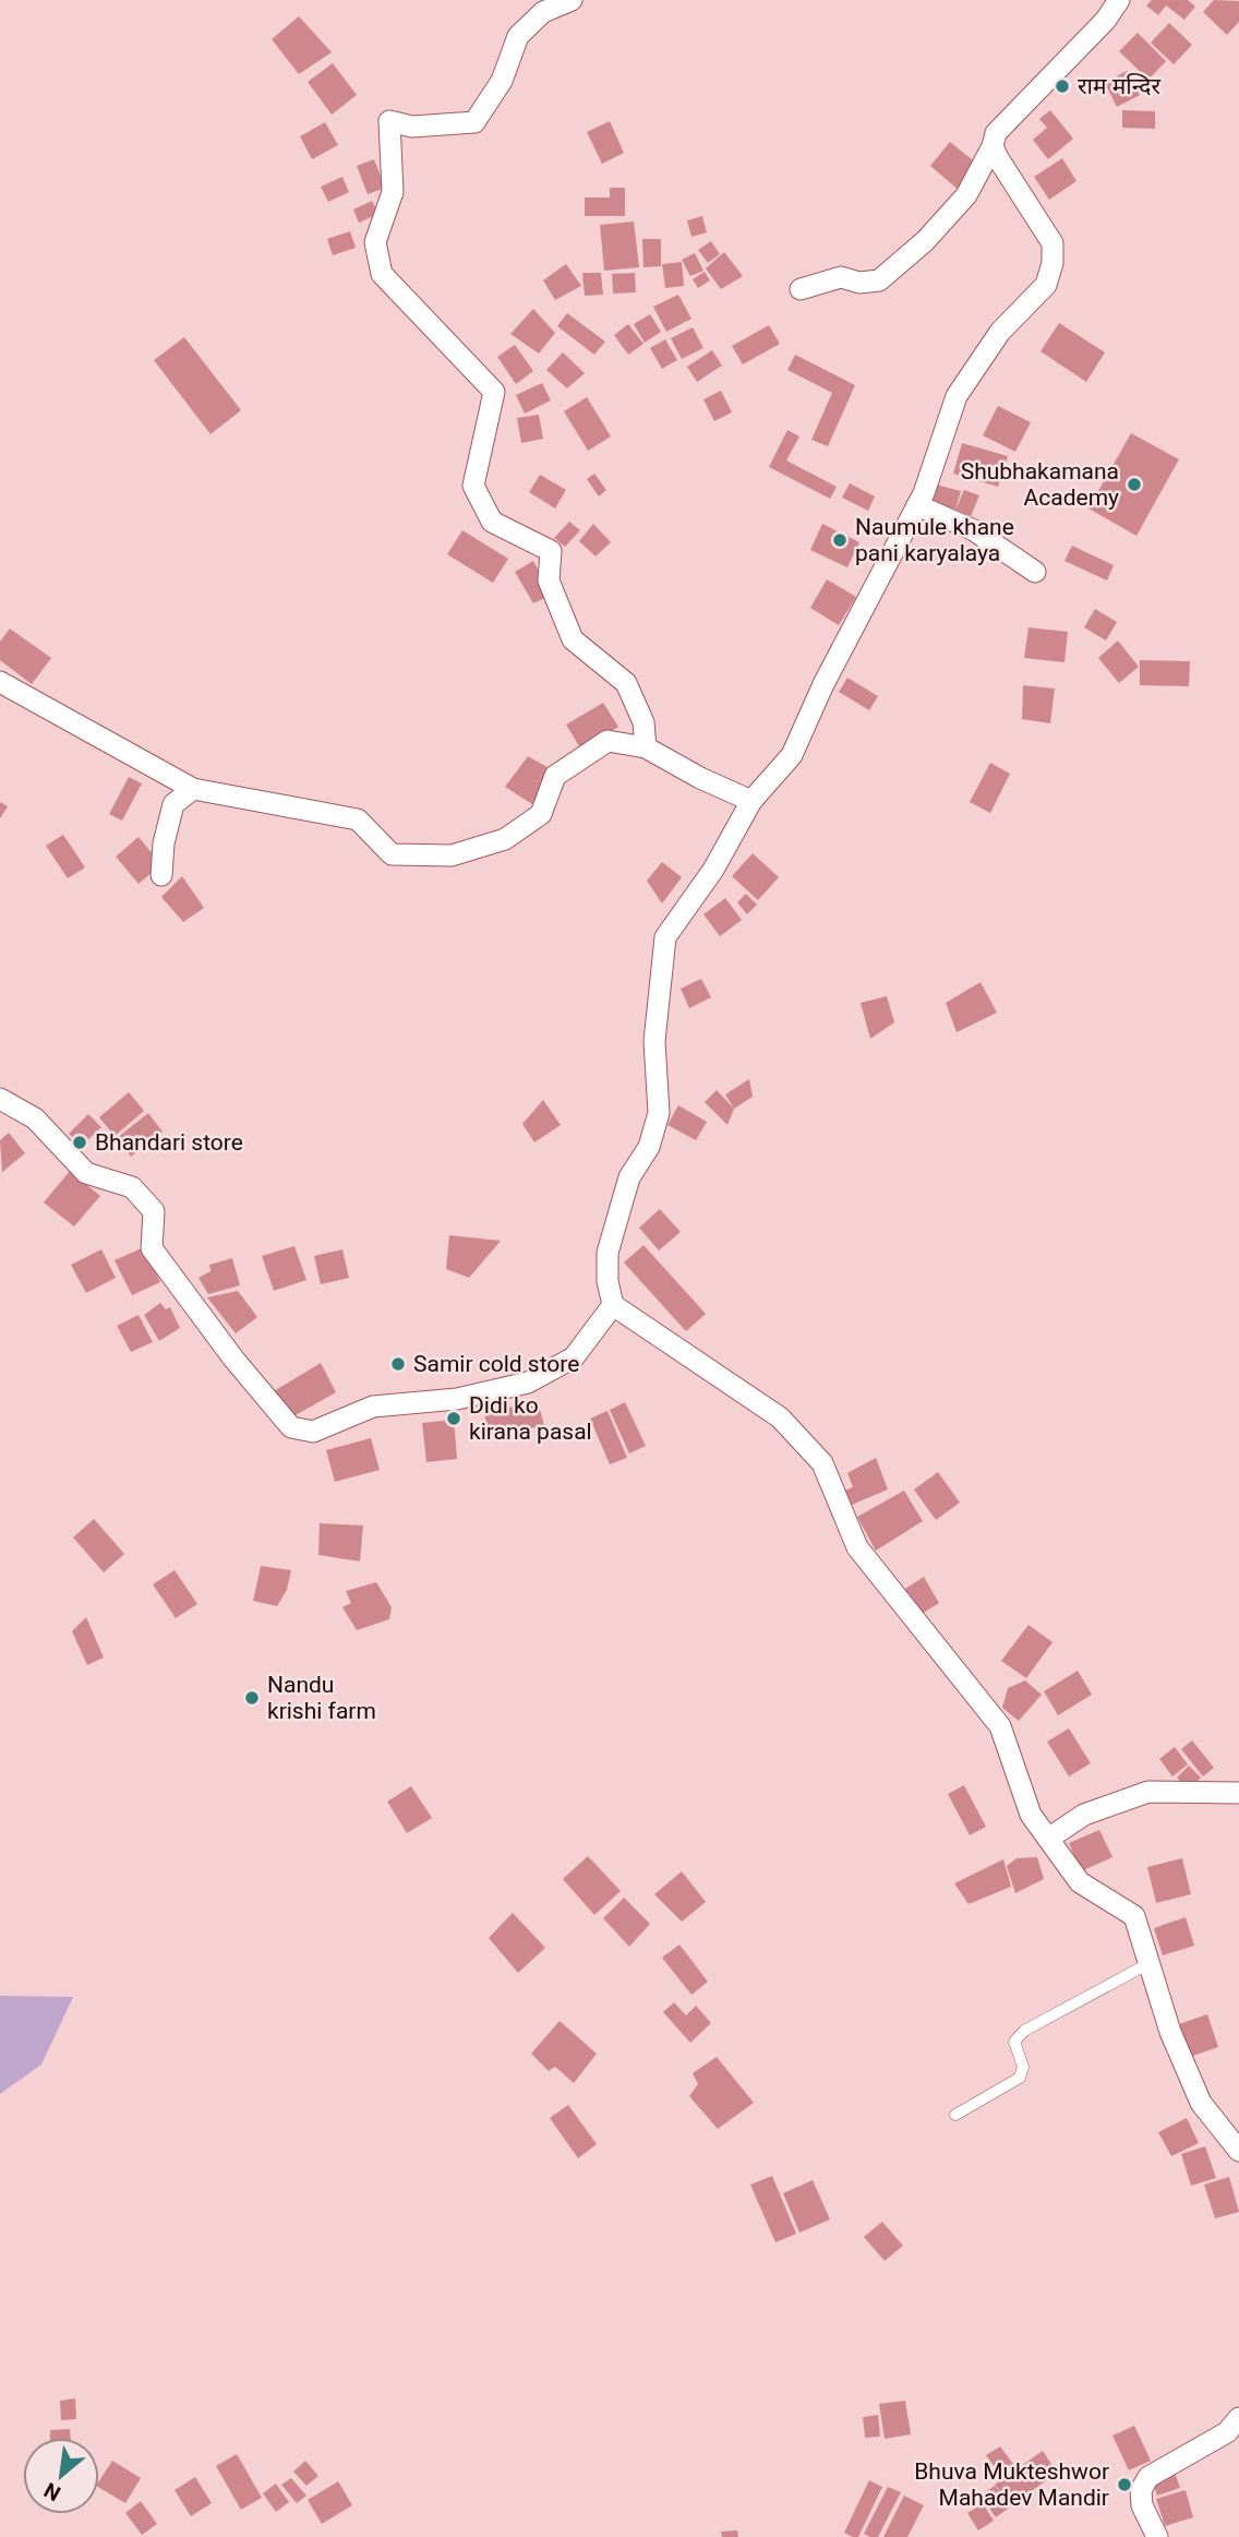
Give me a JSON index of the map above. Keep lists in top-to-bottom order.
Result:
{
  "places": [
    "राम मन्दिर",
    "Shubhakamana Academy",
    "Naumule khane pani karyalaya",
    "Bhandari store",
    "Samir cold store",
    "Didi ko kirana pasal",
    "Nandu krishi farm",
    "Bhuva Mukteshwor Mahadev Mandir"
  ],
  "north": "bottom left"
}
